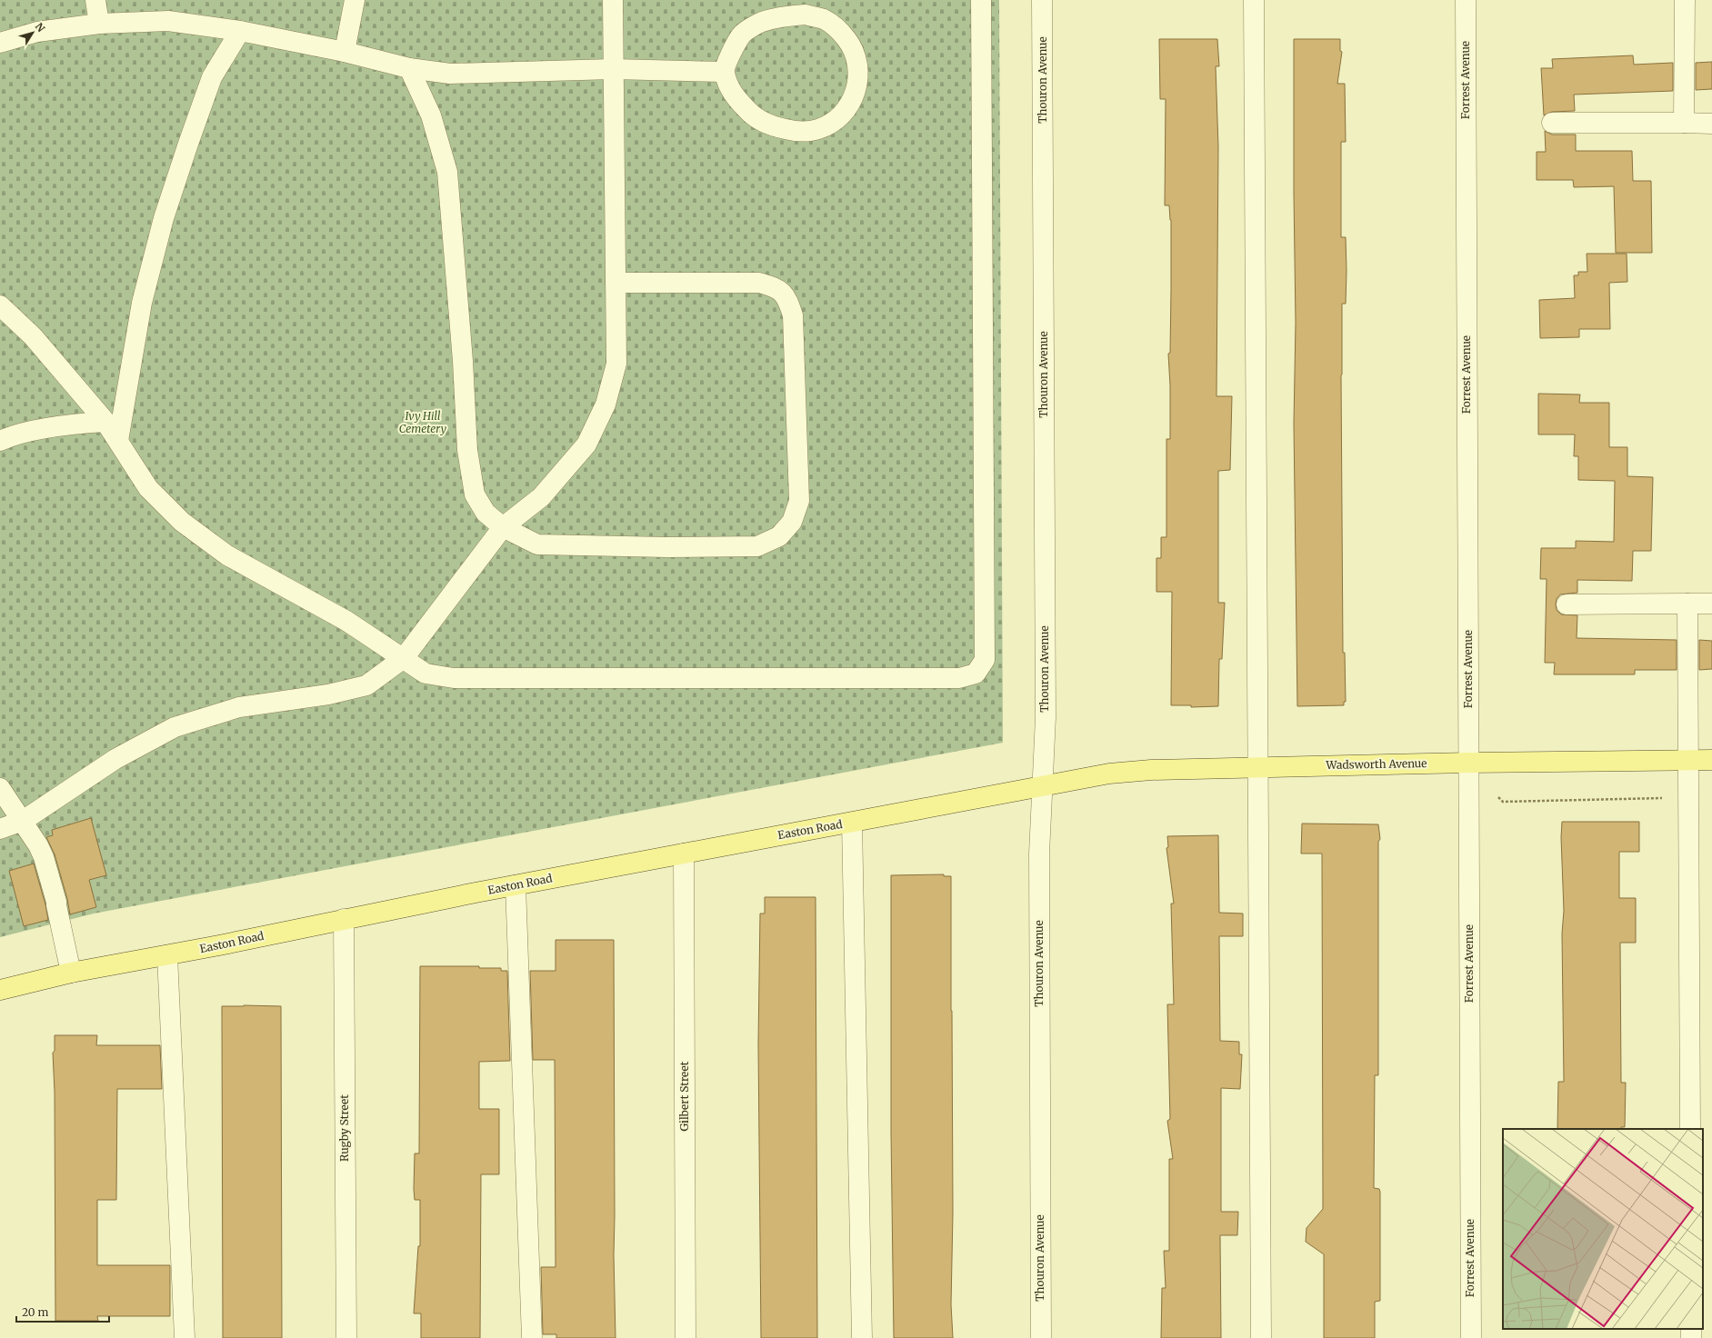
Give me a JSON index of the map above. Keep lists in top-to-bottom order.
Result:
{
  "streets": {
    "main road": ["Wadsworth Avenue", "Easton Road"],
    "street": [
      "Thouron Avenue",
      "Forrest Avenue",
      "Gilbert Street",
      "Rugby Street"
    ]
  },
  "crossings": [
    ["Thouron Avenue", "Wadsworth Avenue"],
    ["Thouron Avenue", "Easton Road"],
    ["Forrest Avenue", "Wadsworth Avenue"],
    ["Wadsworth Avenue", "Easton Road"],
    ["Easton Road", "Gilbert Street"],
    ["Easton Road", "Rugby Street"]
  ],
  "parks": ["Ivy Hill Cemetery"],
  "scale_bar": "20 m",
  "north": "top right"
}
